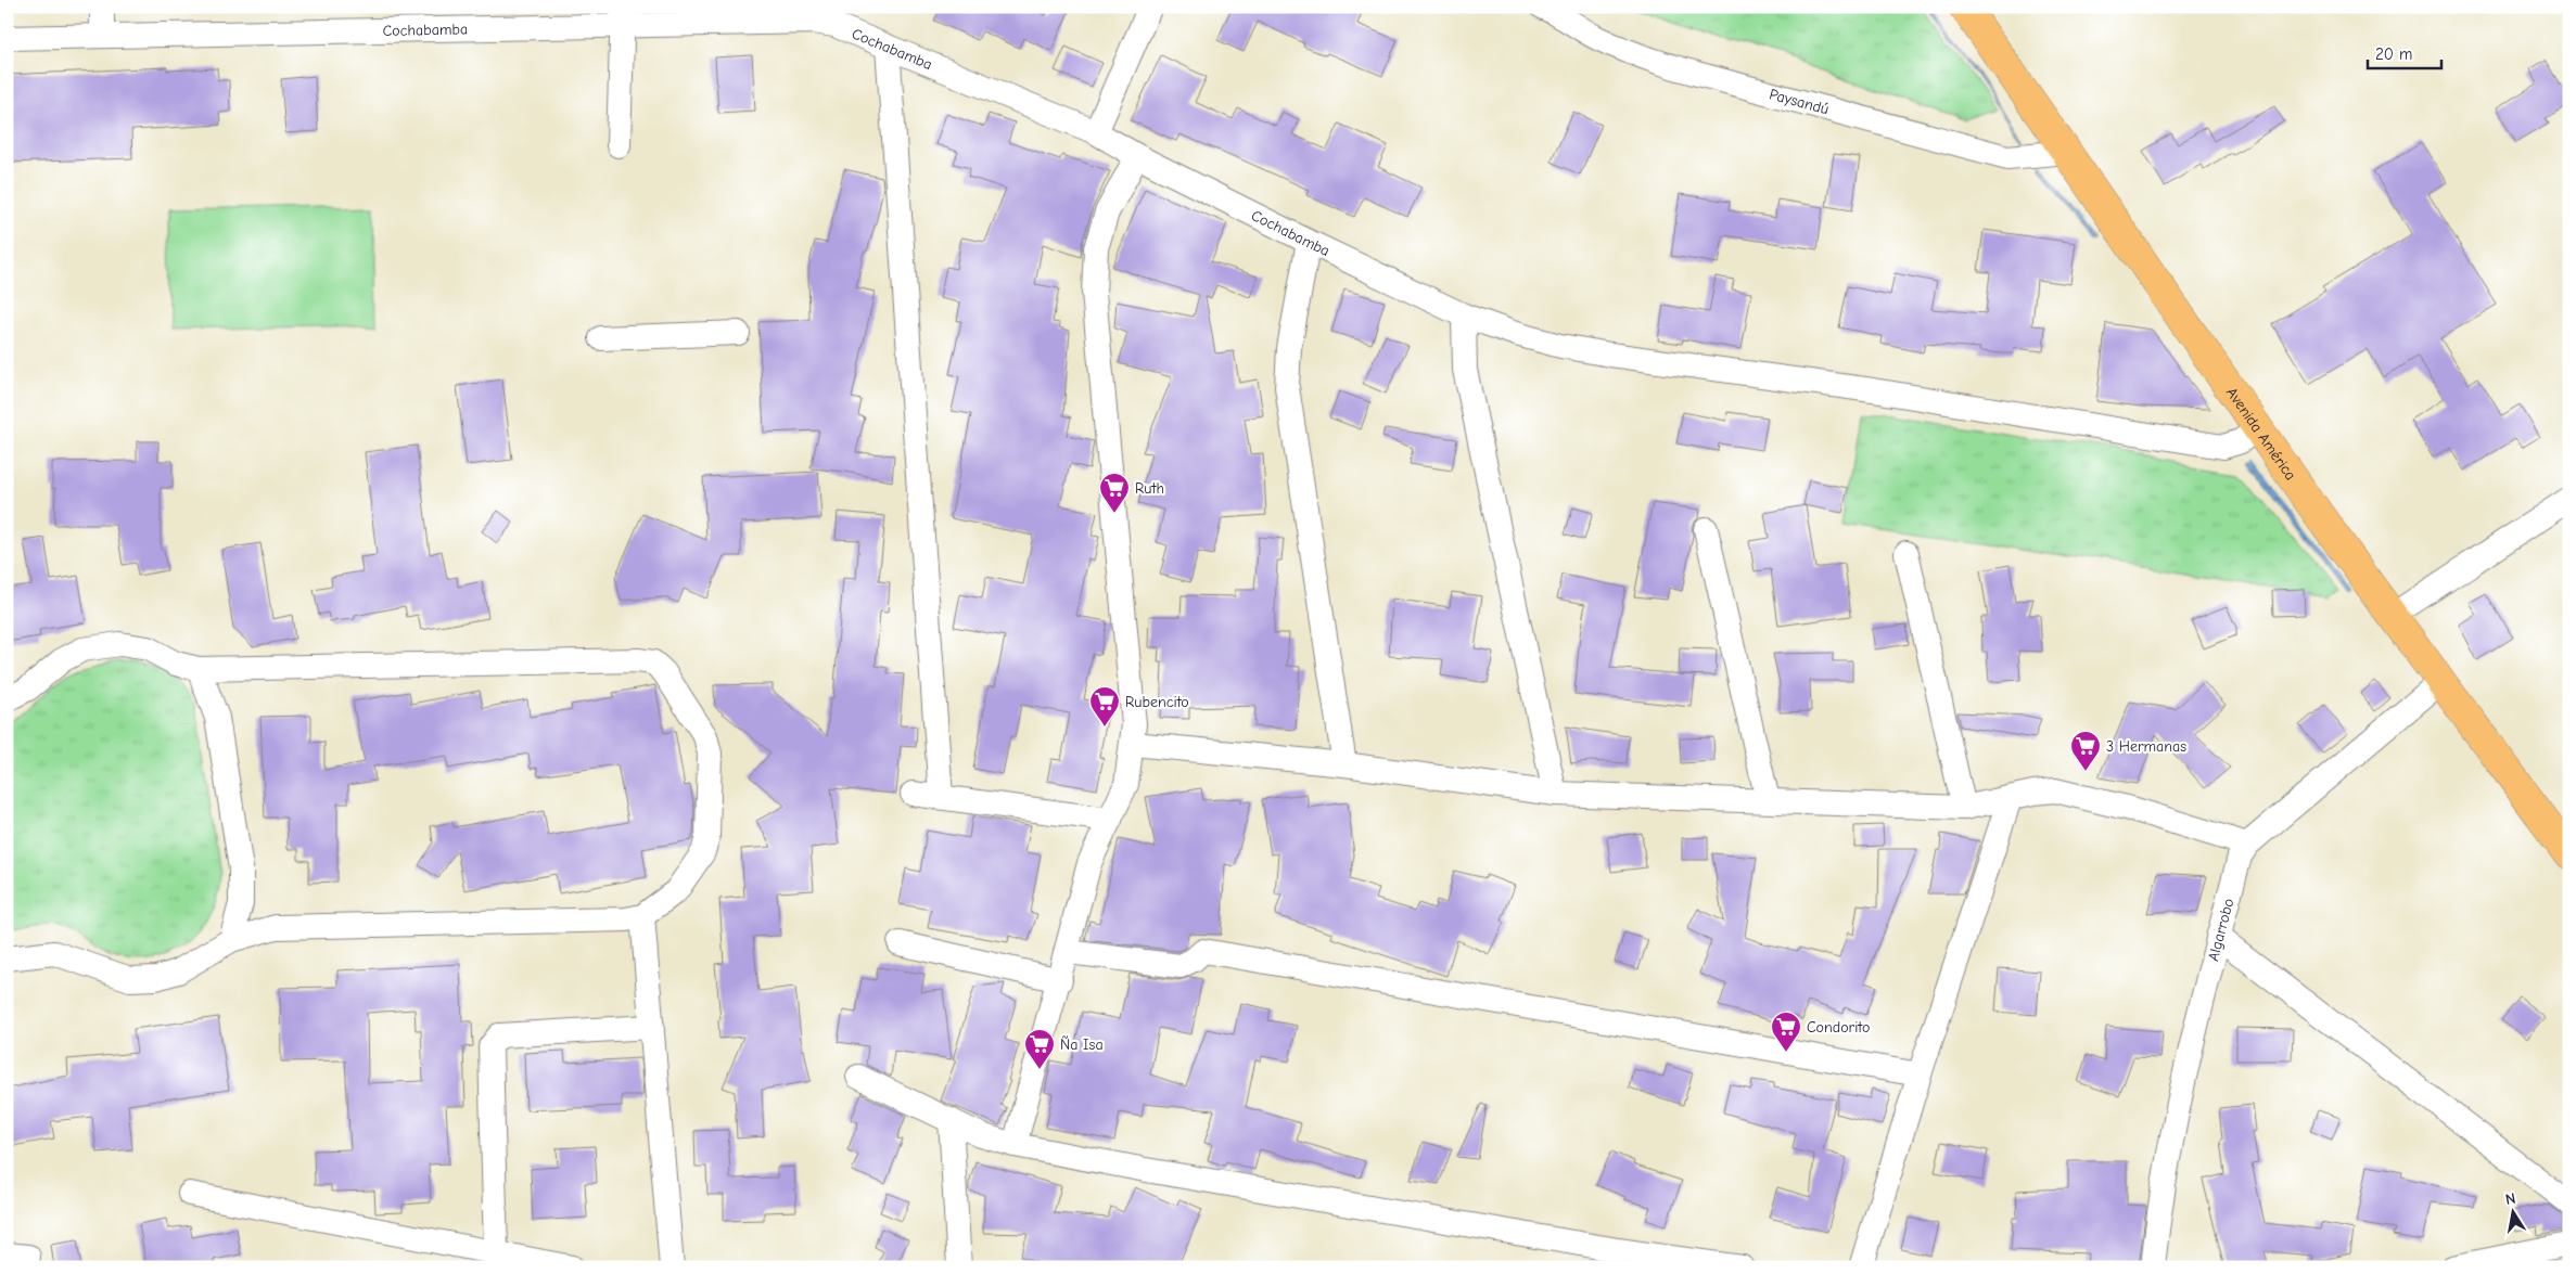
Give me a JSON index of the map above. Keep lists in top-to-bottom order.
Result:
{
  "streets": {
    "main road": ["Avenida América"],
    "street": ["Cochabamba", "Paysandú", "Algarrobo"]
  },
  "crossings": [
    ["Cochabamba", "Avenida América"],
    ["Paysandú", "Avenida América"],
    ["Avenida América", "Algarrobo"]
  ],
  "places": {
    "supermarket": [
      "Ruth",
      "Rubencito",
      "3 Hermanas",
      "Condorito",
      "Ña Isa"
    ]
  },
  "scale_bar": "20 m",
  "north": "top"
}
